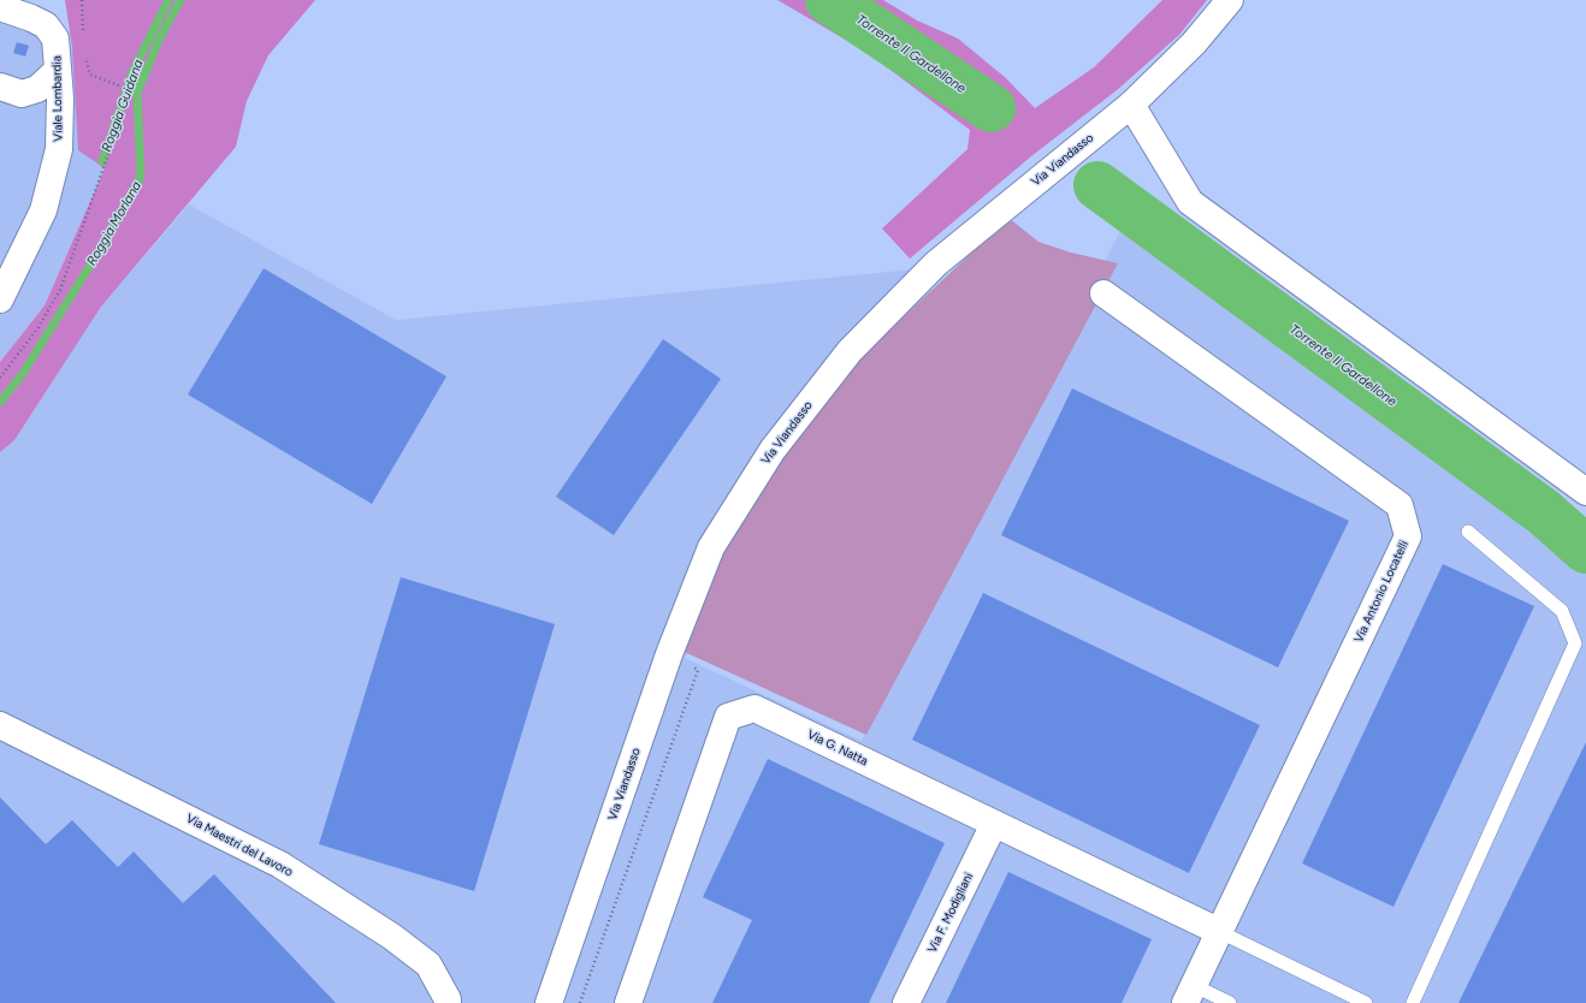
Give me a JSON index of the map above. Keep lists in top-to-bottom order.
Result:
{
  "streets": {
    "street": [
      "Viale Lombardia",
      "Via Viandasso",
      "Via Antonio Locatelli",
      "Via G. Natta",
      "Via Maestri del Lavoro",
      "Via F. Modigliani"
    ]
  },
  "crossings": [
    ["Via Antonio Locatelli", "Via G. Natta"],
    ["Via G. Natta", "Via F. Modigliani"]
  ],
  "water": ["Torrente Il Gardellone", "Roggia Guidana", "Roggia Morlana"]
}
